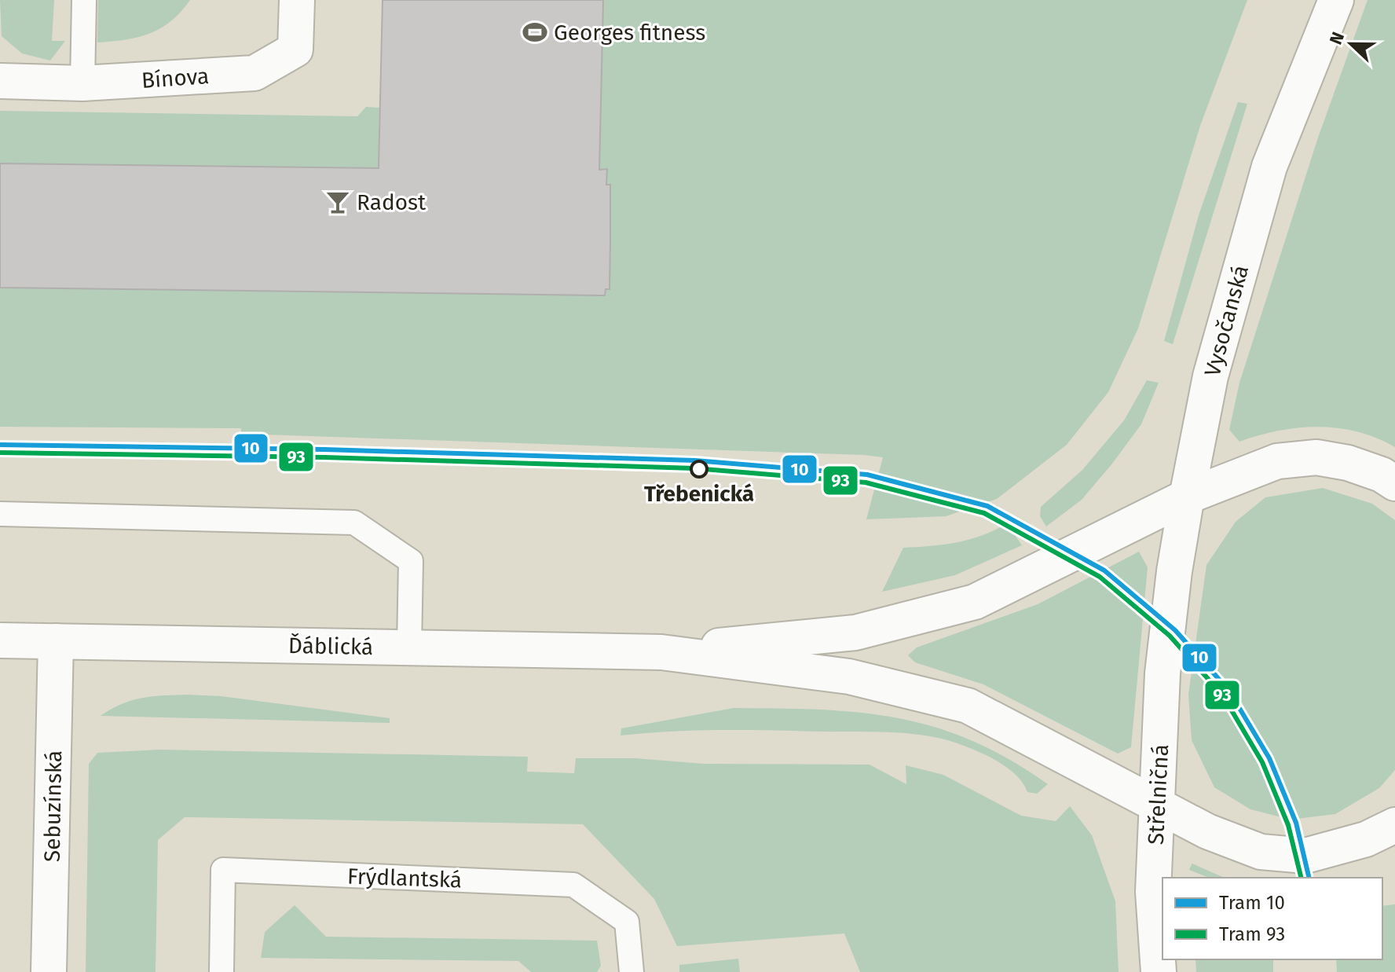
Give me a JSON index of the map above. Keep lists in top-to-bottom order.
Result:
{
  "streets": {
    "main road": [
      "Bínova",
      "Vysočanská",
      "Ďáblická",
      "Střelničná",
      "Sebuzínská"
    ],
    "lane": ["Frýdlantská"]
  },
  "crossings": [
    ["Vysočanská", "Střelničná"],
    ["Ďáblická", "Sebuzínská"]
  ],
  "places": {
    "sports": ["Georges fitness"],
    "bar": ["Radost"],
    "other": ["Třebenická"]
  },
  "lines": ["tram line 10", "tram line 93"],
  "legend": ["Tram 10", "Tram 93"],
  "north": "left"
}
